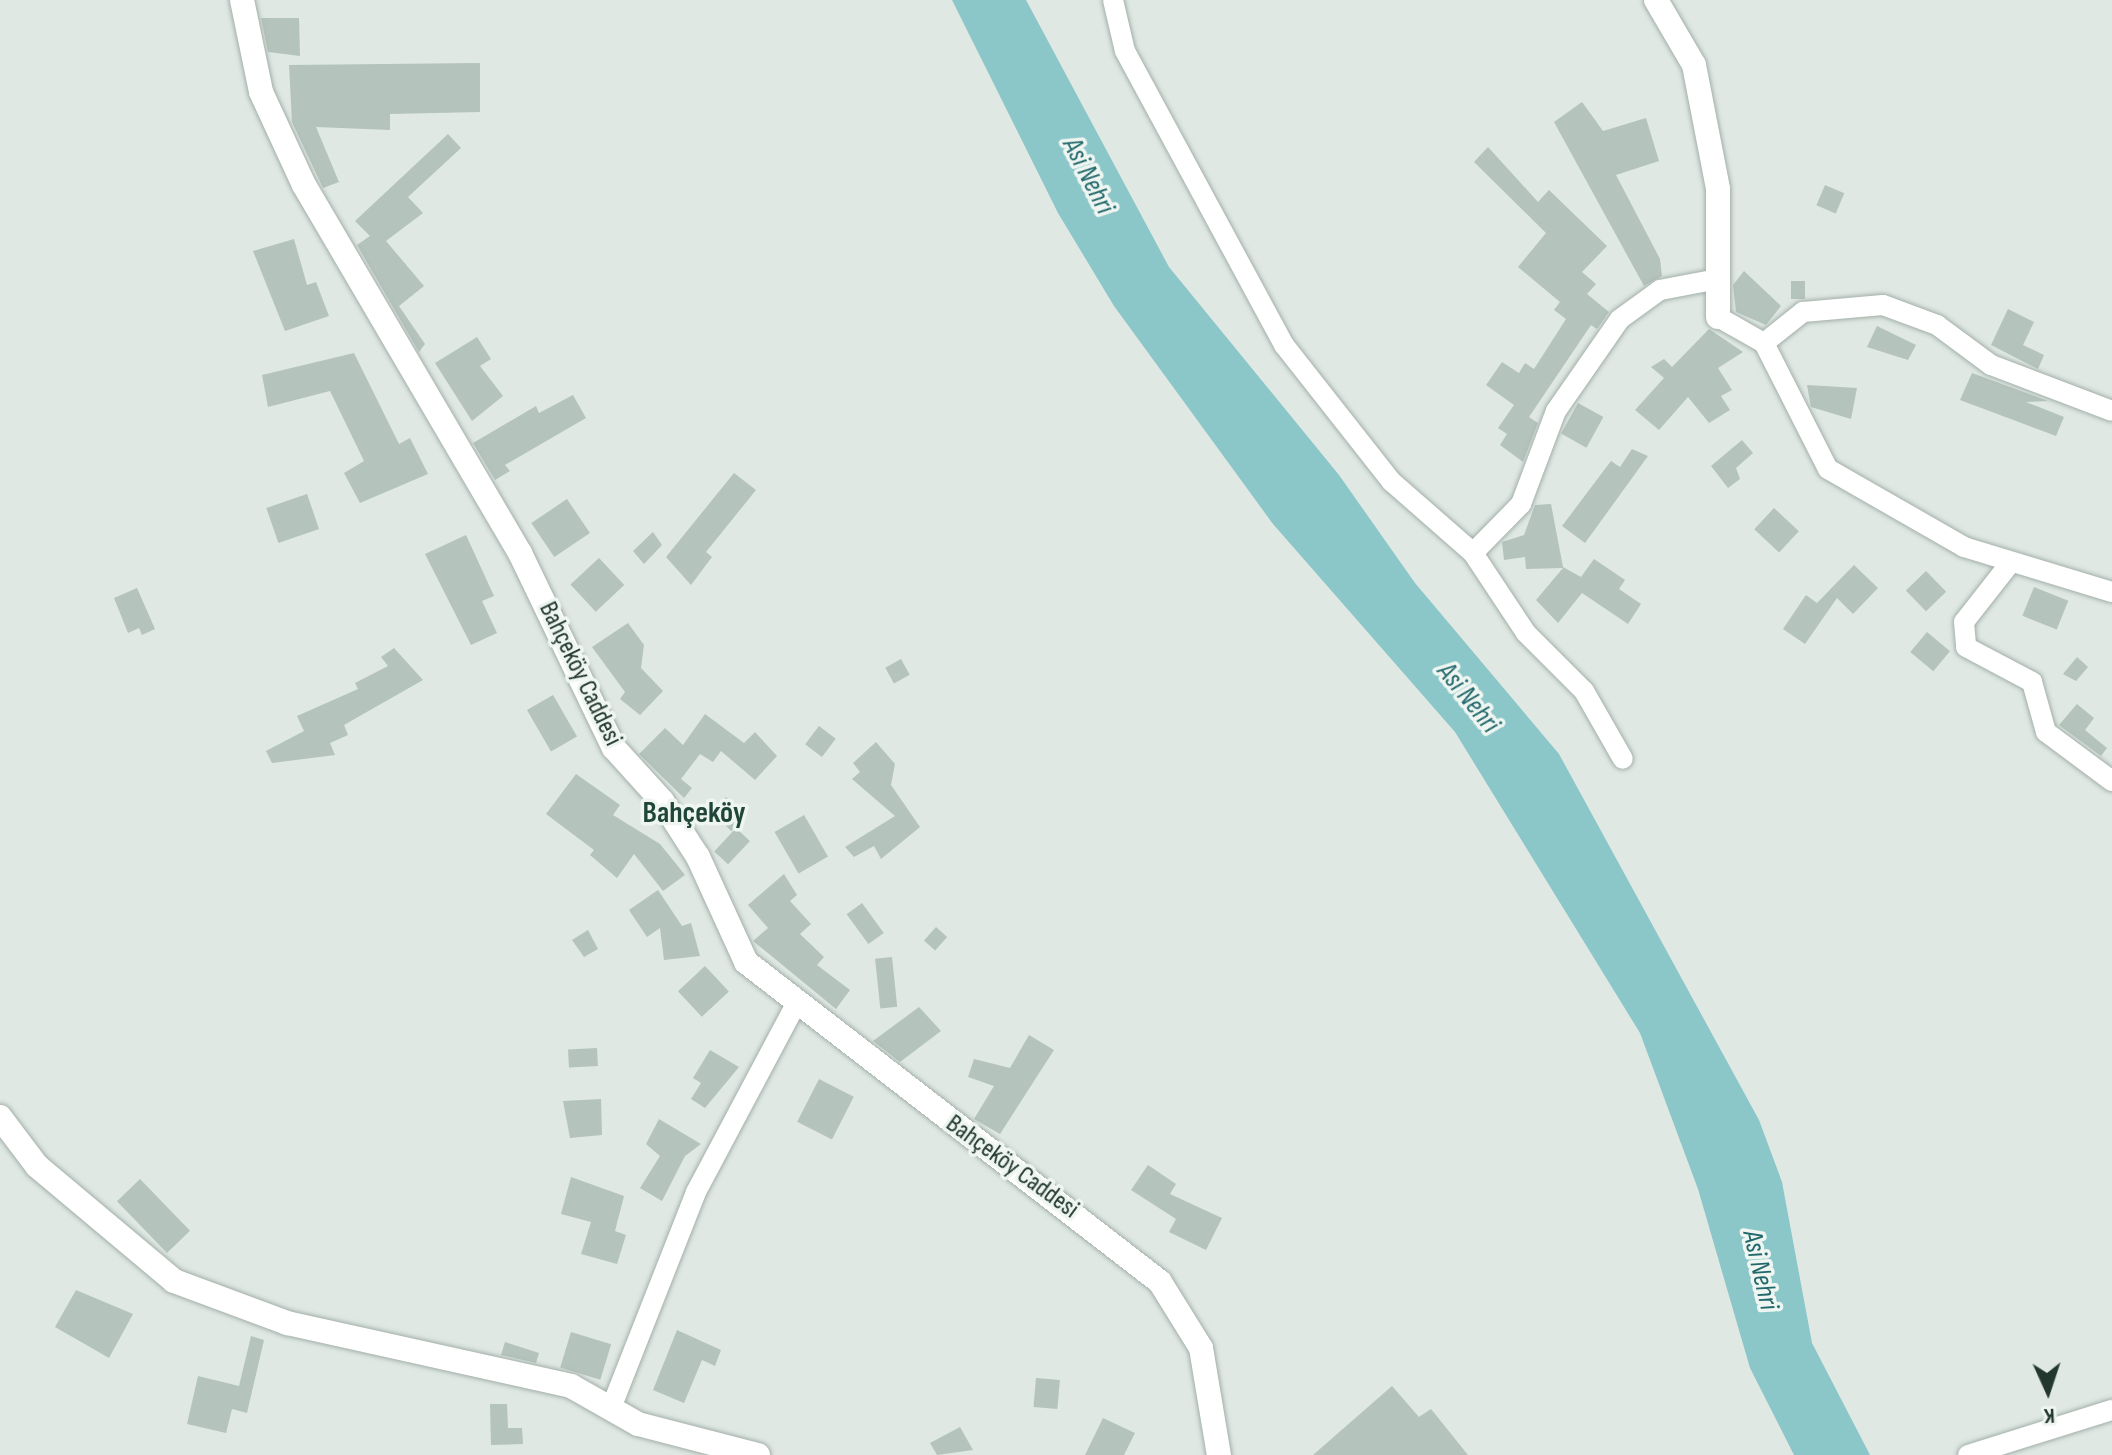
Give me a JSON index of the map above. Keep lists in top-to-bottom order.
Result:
{
  "streets": {
    "main road": ["Bahçeköy Caddesi"]
  },
  "districts": ["Bahçeköy"],
  "water": ["Asi Nehri"],
  "north": "bottom"
}
